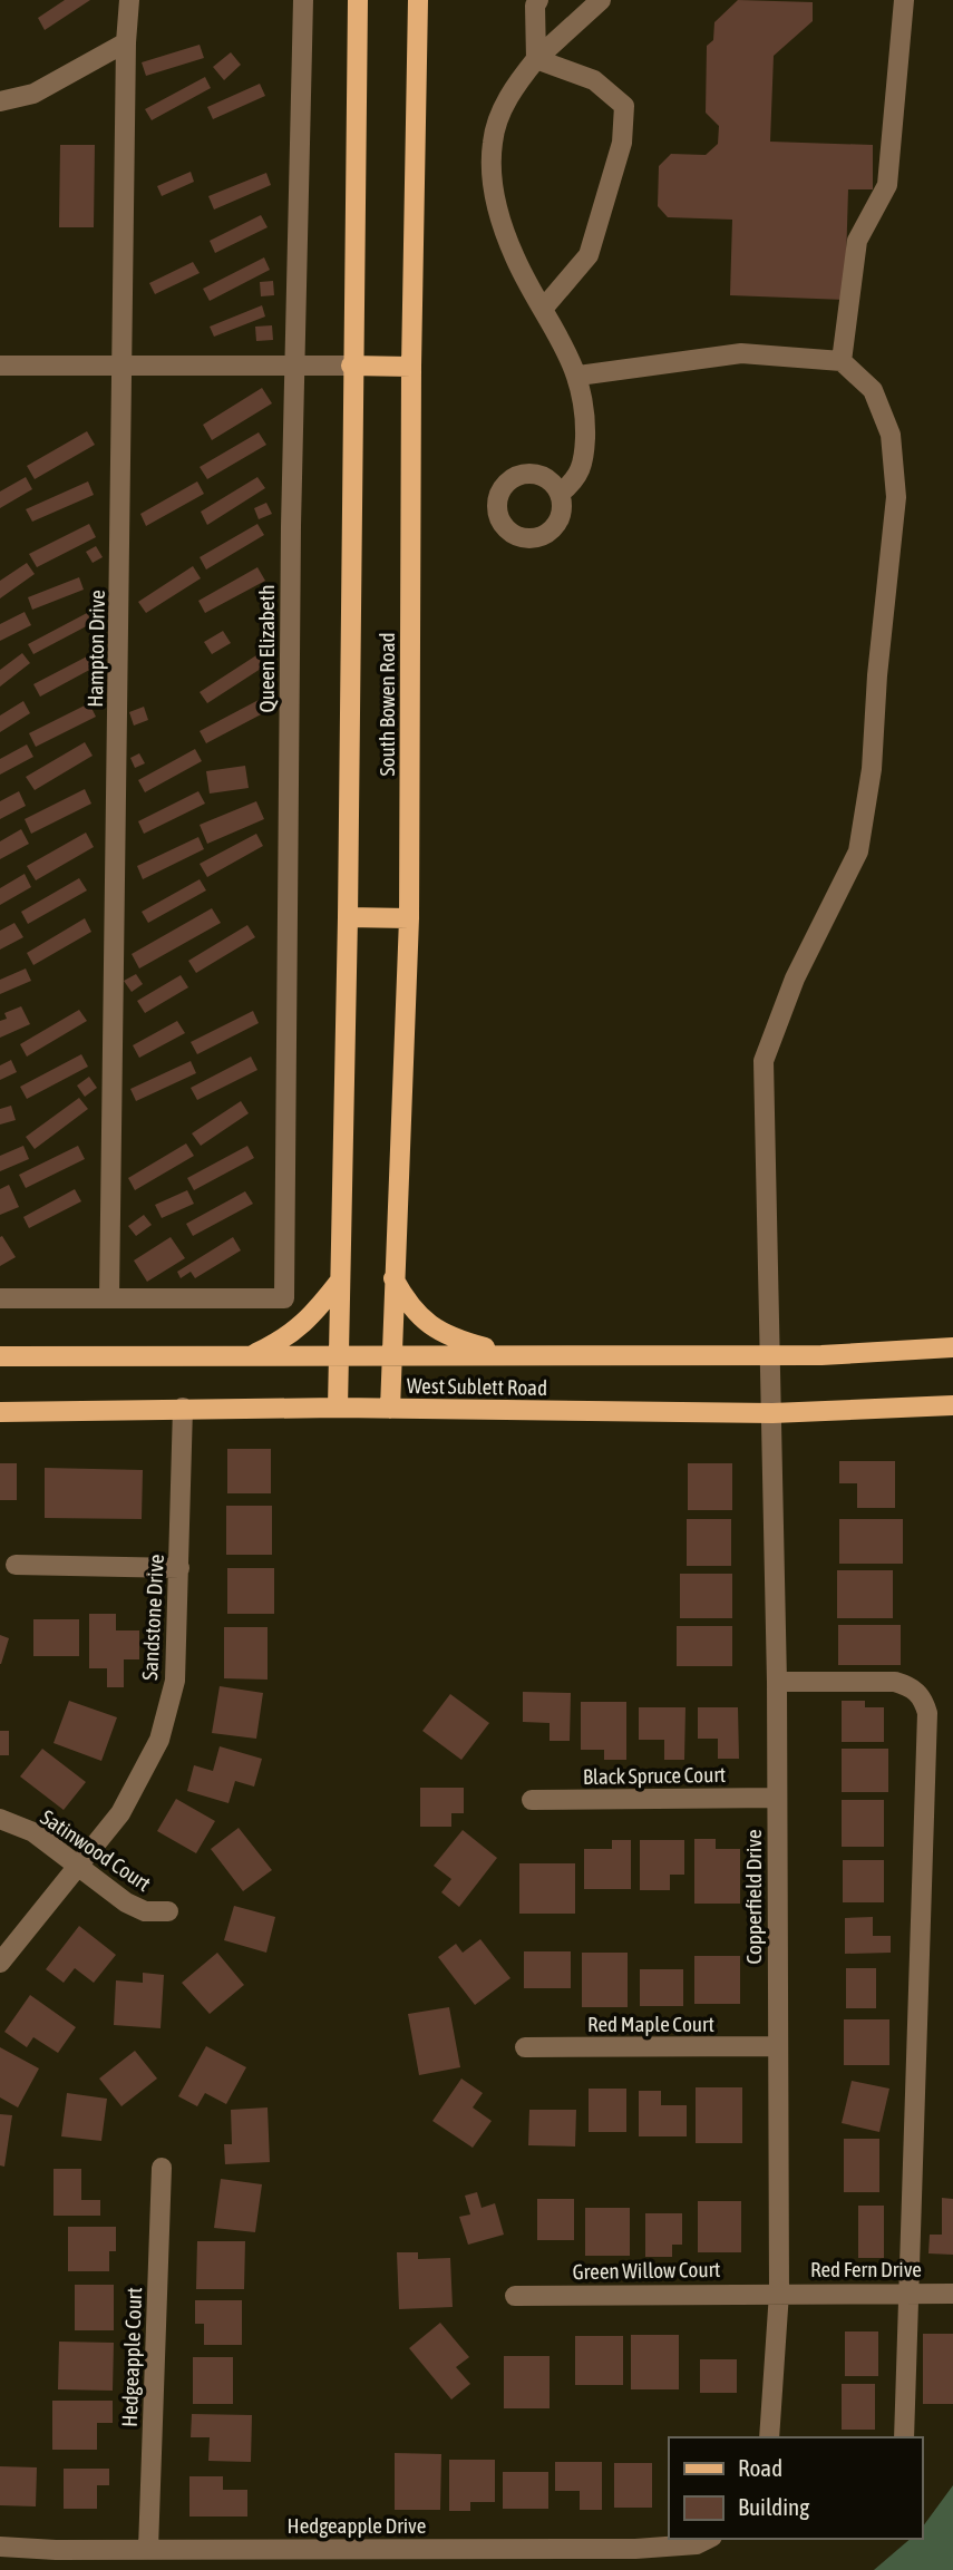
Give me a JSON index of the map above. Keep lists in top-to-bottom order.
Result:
{
  "streets": {
    "main road": ["South Bowen Road", "West Sublett Road"],
    "street": [
      "Hampton Drive",
      "Queen Elizabeth",
      "Sandstone Drive",
      "Black Spruce Court",
      "Satinwood Court",
      "Copperfield Drive",
      "Red Maple Court",
      "Red Fern Drive",
      "Green Willow Court",
      "Hedgeapple Court",
      "Hedgeapple Drive"
    ]
  },
  "crossings": [
    ["Hampton Drive", "Queen Elizabeth"],
    ["South Bowen Road", "West Sublett Road"],
    ["West Sublett Road", "Sandstone Drive"],
    ["West Sublett Road", "Copperfield Drive"],
    ["Sandstone Drive", "Satinwood Court"],
    ["Black Spruce Court", "Copperfield Drive"],
    ["Copperfield Drive", "Red Maple Court"],
    ["Copperfield Drive", "Red Fern Drive"],
    ["Copperfield Drive", "Green Willow Court"],
    ["Red Fern Drive", "Green Willow Court"],
    ["Hedgeapple Court", "Hedgeapple Drive"]
  ],
  "legend": ["Road", "Building"]
}
